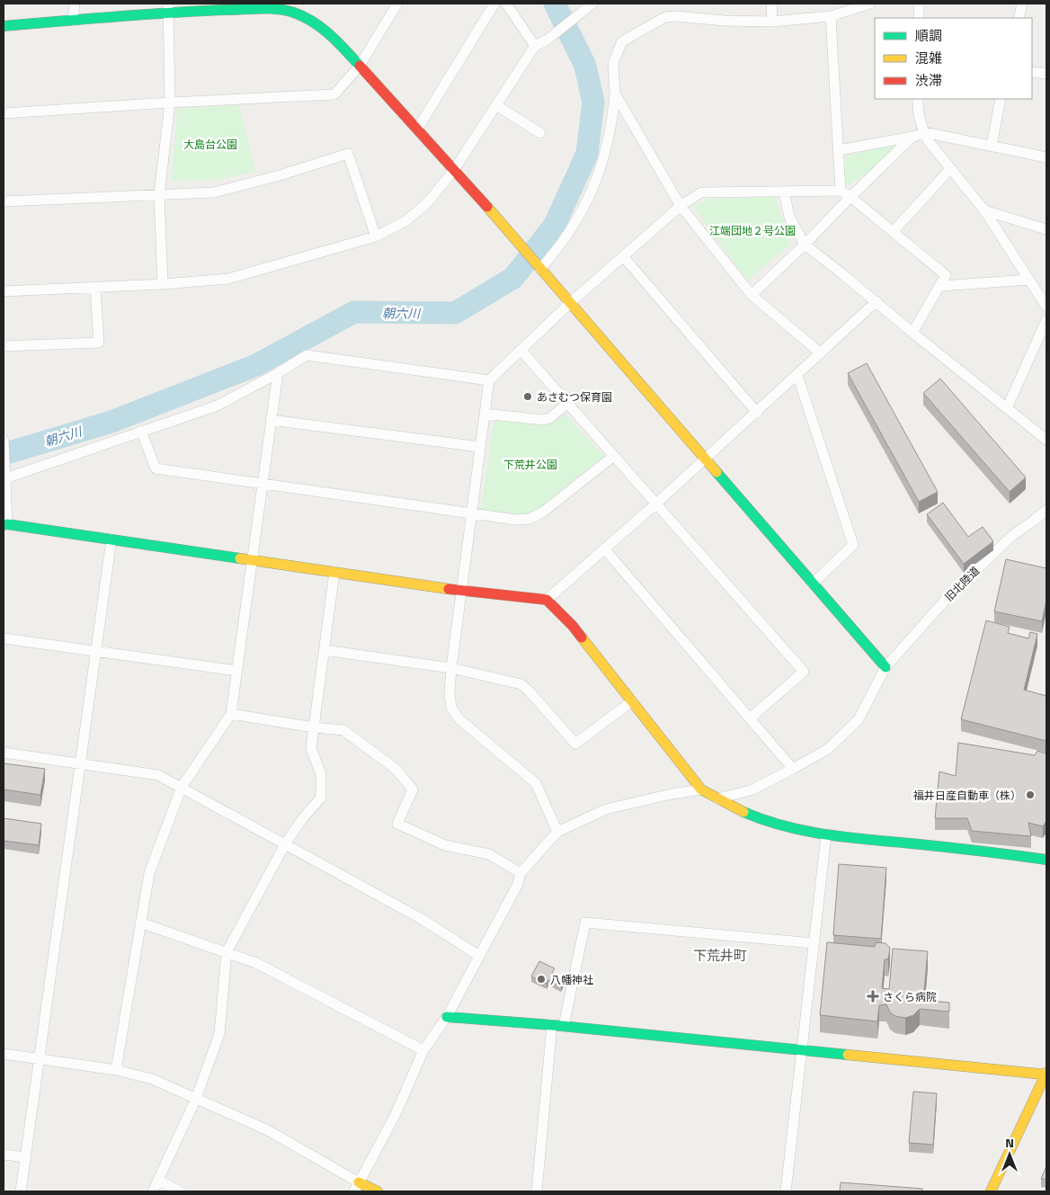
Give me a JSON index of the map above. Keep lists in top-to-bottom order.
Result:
{
  "streets": {
    "street": ["旧北陸道"]
  },
  "districts": ["下荒井町"],
  "water": ["朝六川"],
  "parks": ["大島台公園", "江端団地２号公園", "下荒井公園"],
  "places": {
    "other": ["あさむつ保育園", "福井日産自動車（株）", "八幡神社"],
    "health": ["さくら病院"]
  },
  "legend": ["順調", "混雑", "渋滞"],
  "north": "top"
}
